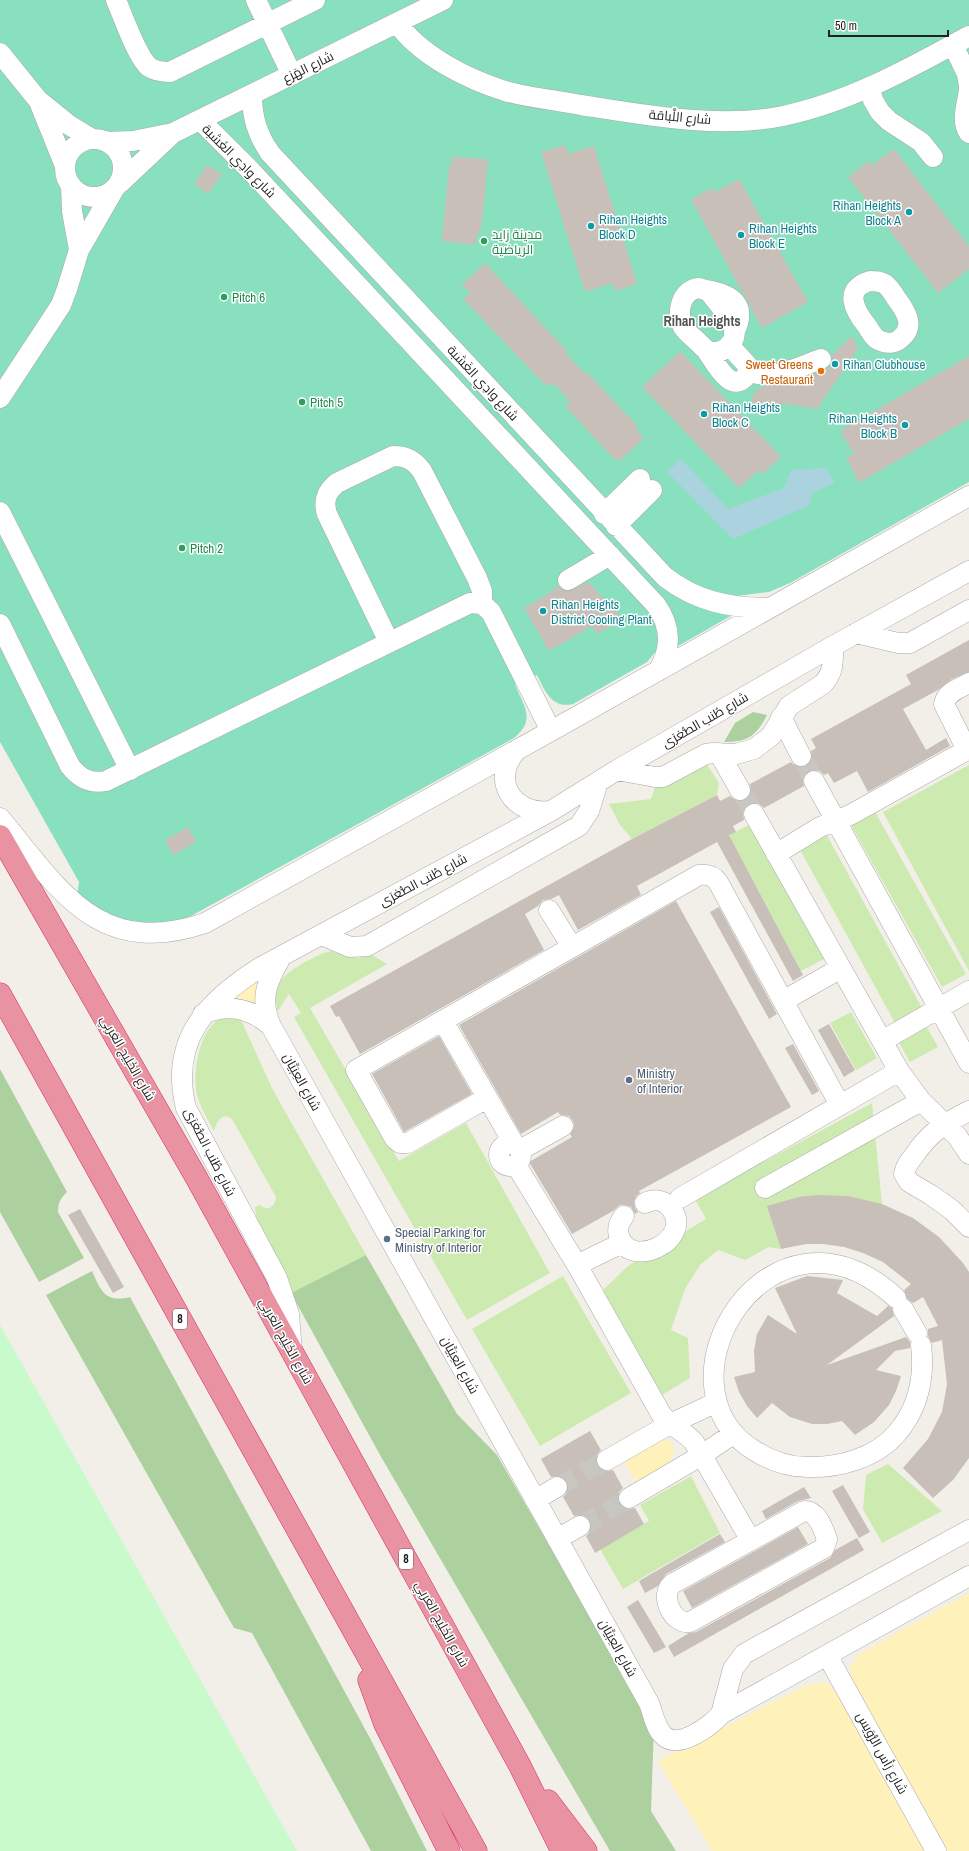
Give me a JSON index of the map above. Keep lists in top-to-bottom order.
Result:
{
  "streets": {
    "highway": ["شارع الخَلِيج العَربِي", "8"],
    "street": [
      "شارع الهَزع",
      "شارع اللَّباقة",
      "شارع وادِي الغَشبة",
      "شارع طُنب الصُّغرَى",
      "شارع العِبَيَّان",
      "شارع رَأس الرُّوَيس"
    ]
  },
  "crossings": [
    ["شارع الهَزع", "شارع اللَّباقة"],
    ["شارع الهَزع", "شارع وادِي الغَشبة"],
    ["شارع طُنب الصُّغرَى", "شارع الخَلِيج العَربِي"],
    ["شارع طُنب الصُّغرَى", "شارع العِبَيَّان"],
    ["شارع العِبَيَّان", "شارع رَأس الرُّوَيس"]
  ],
  "districts": ["Rihan Heights"],
  "places": [
    "Rihan Heights Block A",
    "Rihan Heights Block D",
    "Rihan Heights Block E",
    "مدينة زايد الرياضية",
    "Pitch 6",
    "Rihan Clubhouse",
    "Sweet Greens Restaurant",
    "Pitch 5",
    "Rihan Heights Block C",
    "Rihan Heights Block B",
    "Pitch 2",
    "Rihan Heights District Cooling Plant",
    "Ministry of Interior",
    "Special Parking for Ministry of Interior"
  ],
  "scale_bar": "50 m"
}
